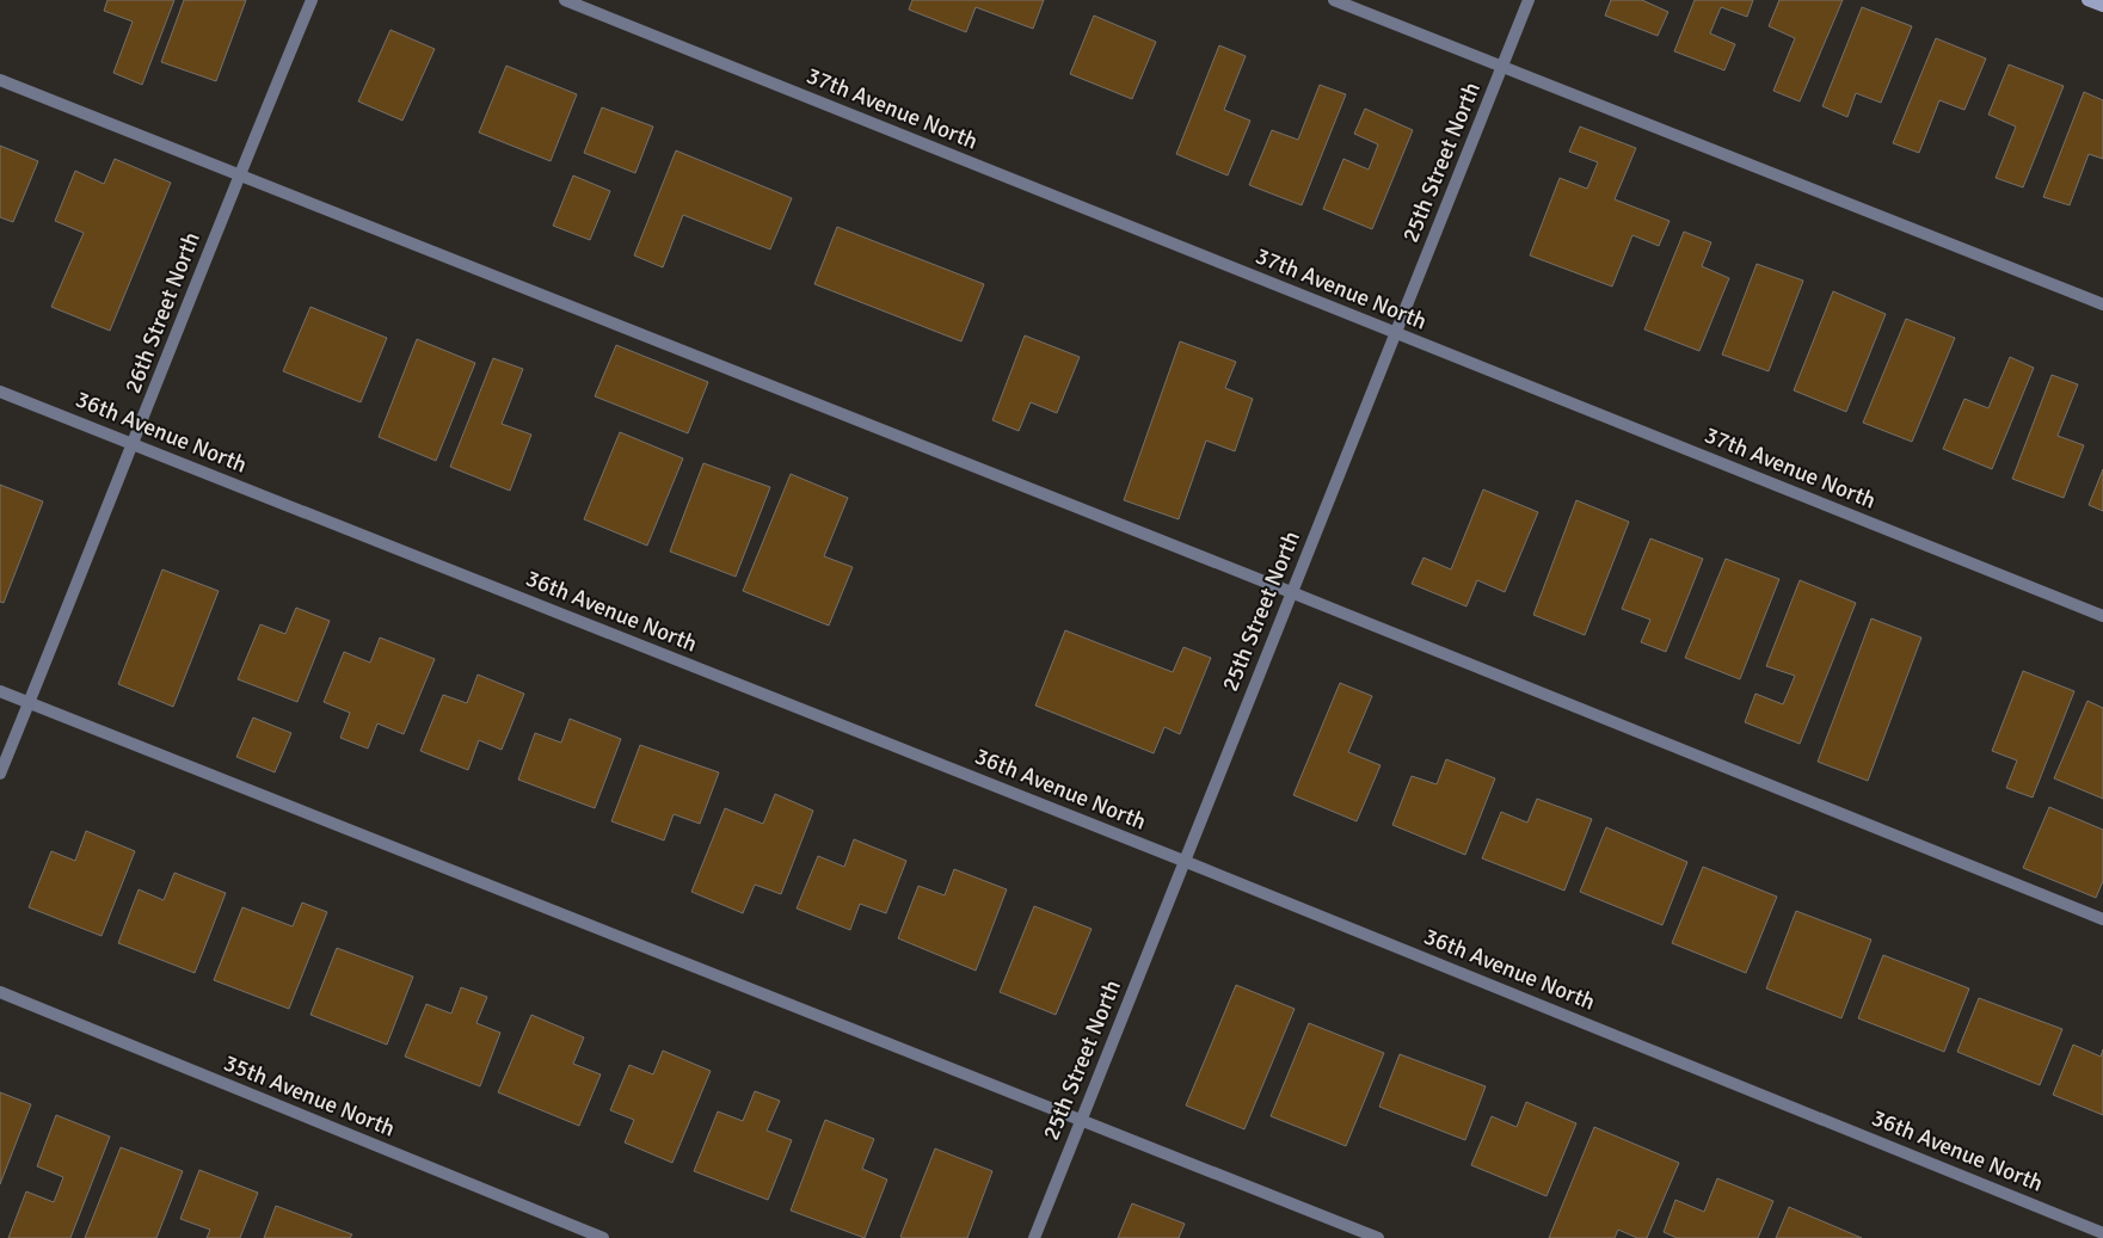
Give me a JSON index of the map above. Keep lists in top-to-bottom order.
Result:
{
  "streets": {
    "street": [
      "37th Avenue North",
      "25th Street North",
      "26th Street North",
      "36th Avenue North",
      "35th Avenue North"
    ]
  },
  "crossings": [
    ["37th Avenue North", "25th Street North"],
    ["25th Street North", "36th Avenue North"],
    ["26th Street North", "36th Avenue North"]
  ]
}
